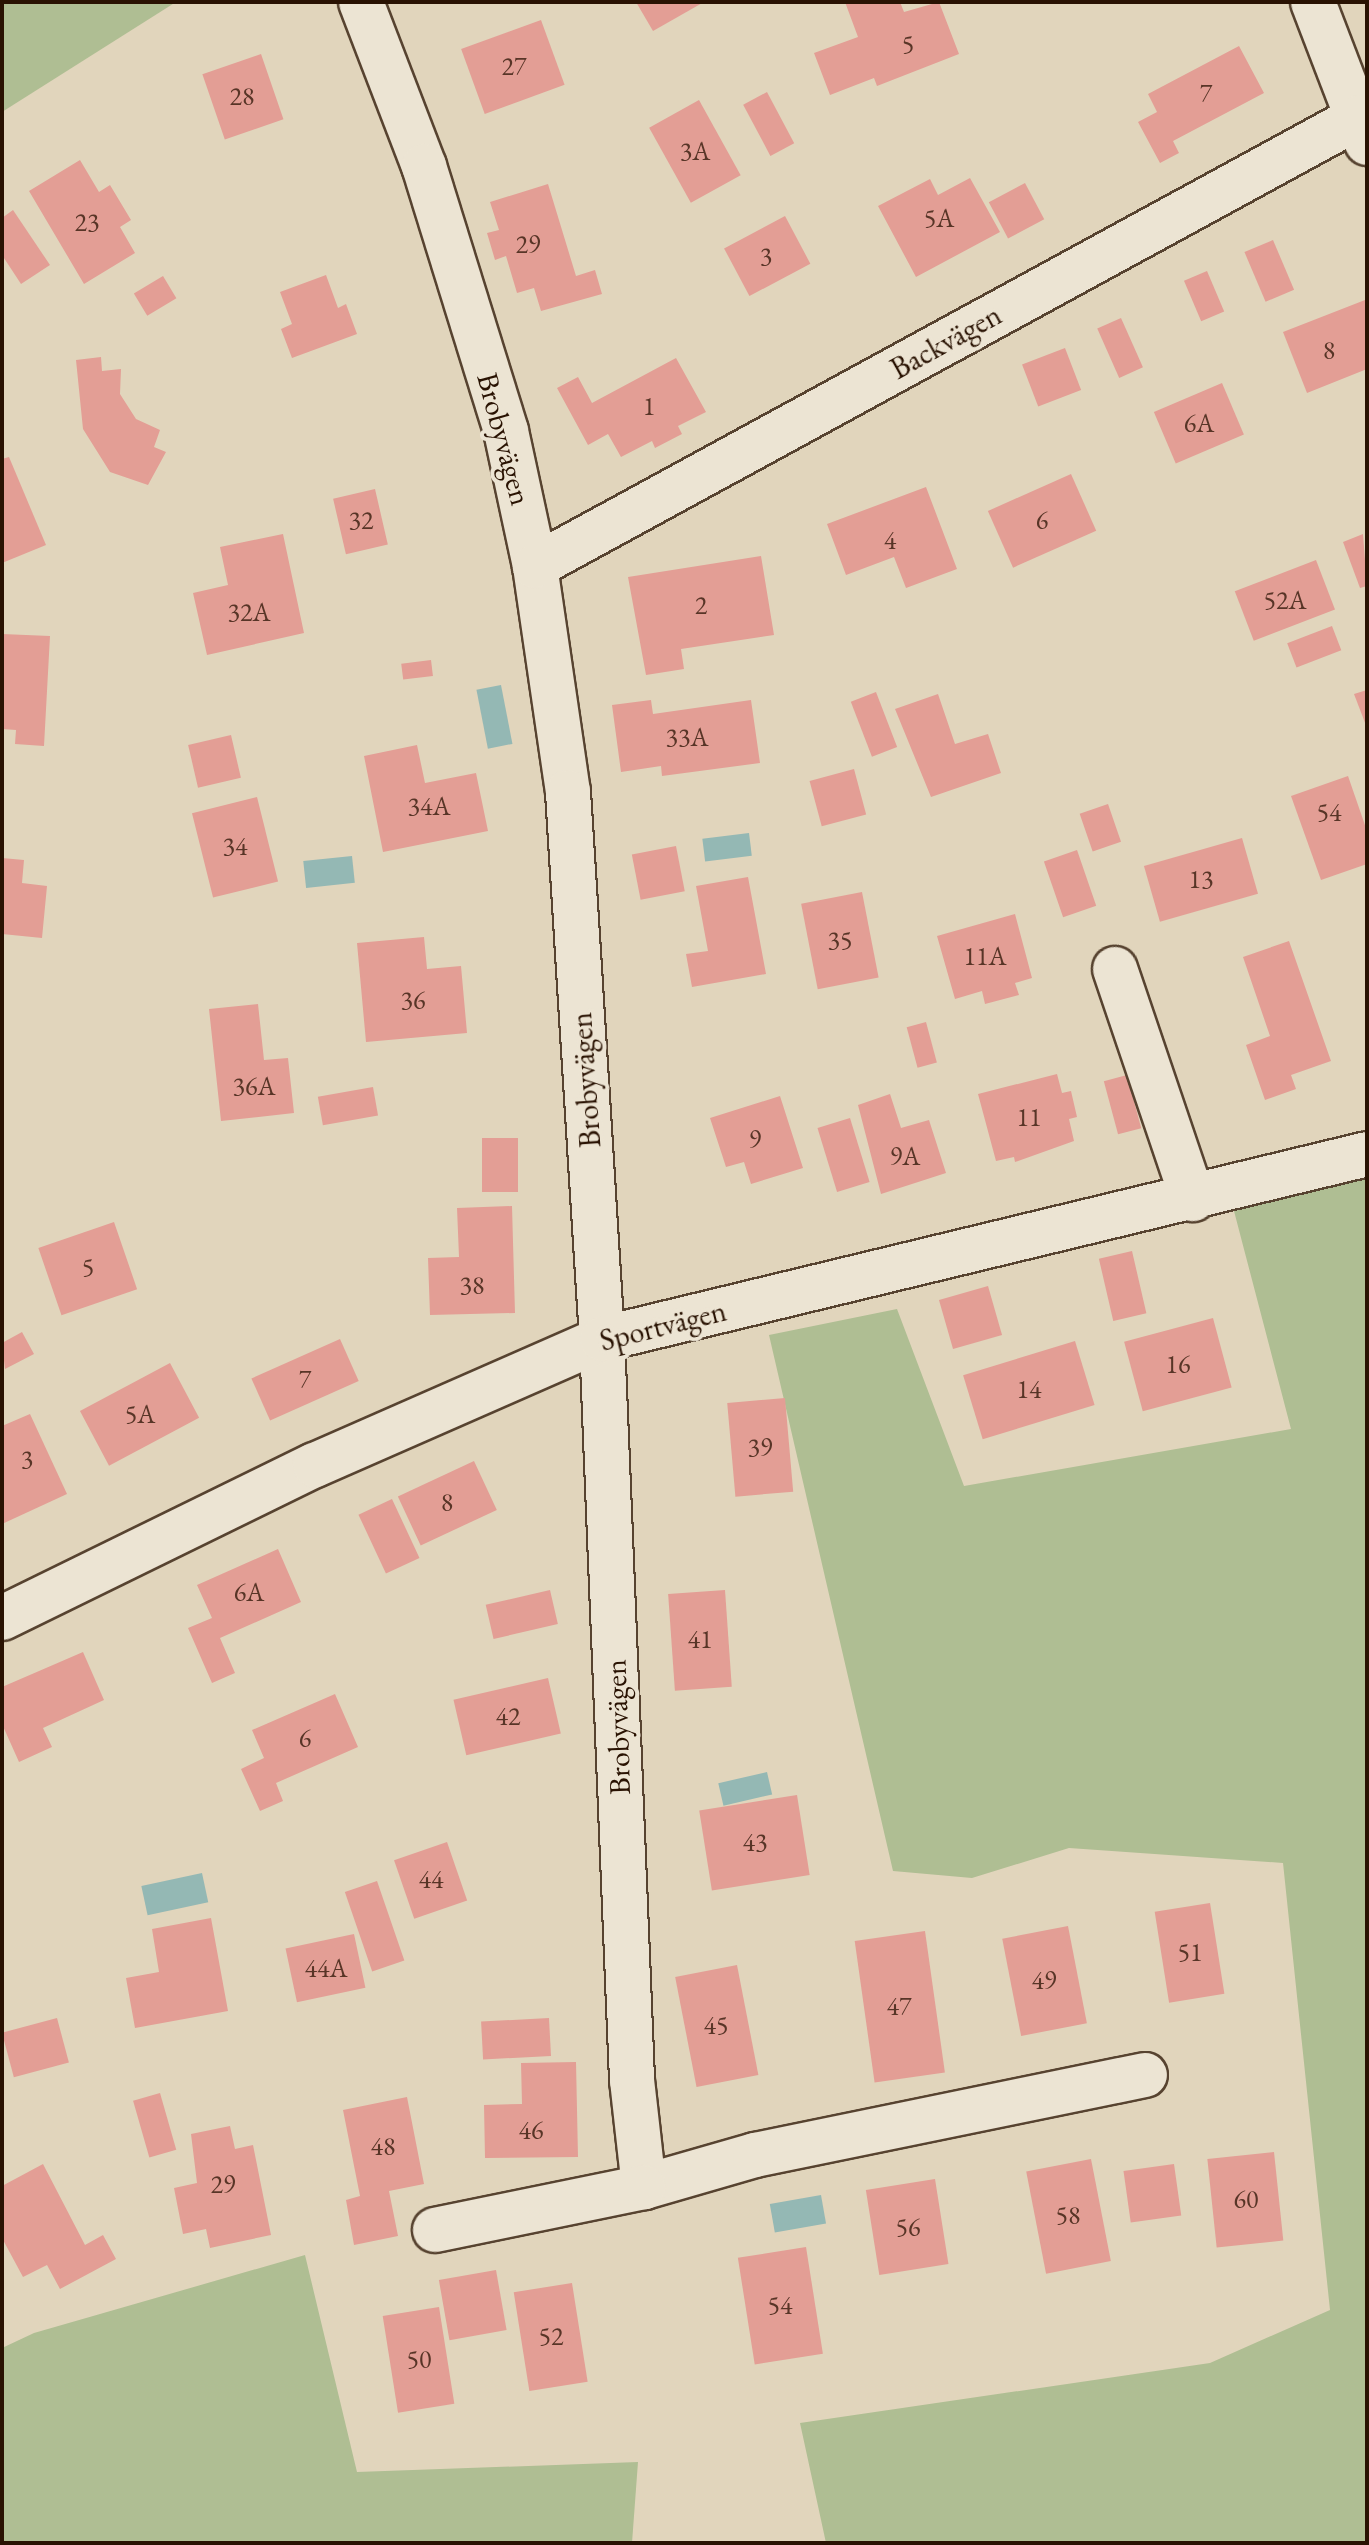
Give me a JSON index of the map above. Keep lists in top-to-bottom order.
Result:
{
  "streets": {
    "street": ["Backvägen", "Brobyvägen", "Sportvägen"]
  },
  "crossings": [
    ["Backvägen", "Brobyvägen"],
    ["Brobyvägen", "Sportvägen"]
  ],
  "house_numbers": [
    "5",
    "27",
    "7",
    "28",
    "3A",
    "5A",
    "23",
    "29",
    "3",
    "8",
    "1",
    "6A",
    "32",
    "6",
    "4",
    "52A",
    "2",
    "32A",
    "33A",
    "34A",
    "54",
    "34",
    "13",
    "35",
    "11A",
    "36",
    "36A",
    "11",
    "9",
    "9A",
    "5",
    "38",
    "16",
    "7",
    "14",
    "5A",
    "39",
    "3",
    "8",
    "6A",
    "41",
    "42",
    "6",
    "43",
    "44",
    "51",
    "44A",
    "49",
    "47",
    "45",
    "46",
    "48",
    "29",
    "60",
    "58",
    "56",
    "54",
    "52",
    "50"
  ]
}
